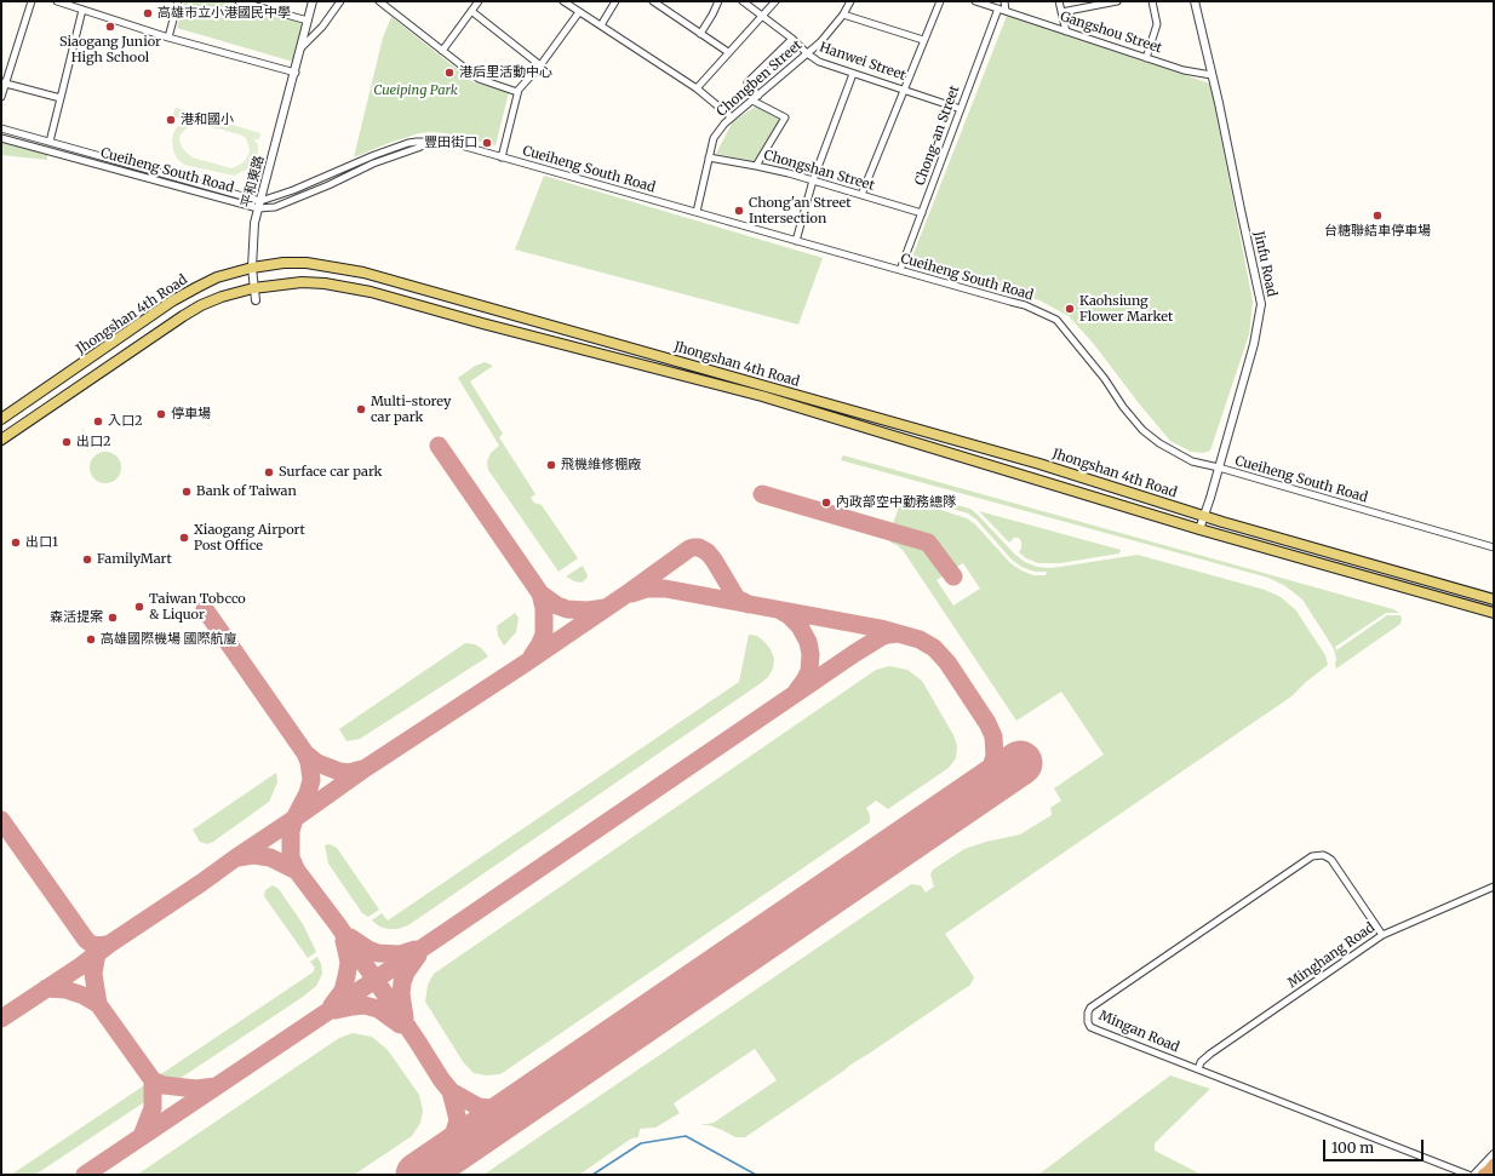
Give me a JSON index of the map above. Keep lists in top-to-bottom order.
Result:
{
  "streets": {
    "main road": ["Jhongshan 4th Road"],
    "street": [
      "Gangshou Street",
      "Hanwei Street",
      "Chongben Street",
      "Chong-an Street",
      "Cueiheng South Road",
      "Chongshan Street",
      "平和東路",
      "Jinfu Road",
      "Minghang Road",
      "Mingan Road"
    ]
  },
  "crossings": [
    ["Gangshou Street", "Chong-an Street"],
    ["Gangshou Street", "Jinfu Road"],
    ["Hanwei Street", "Chongben Street"],
    ["Hanwei Street", "Chong-an Street"],
    ["Chongben Street", "Cueiheng South Road"],
    ["Chongben Street", "Chongshan Street"],
    ["Chong-an Street", "Cueiheng South Road"],
    ["Chong-an Street", "Chongshan Street"],
    ["Cueiheng South Road", "平和東路"],
    ["Cueiheng South Road", "Jinfu Road"],
    ["平和東路", "Jhongshan 4th Road"],
    ["Jinfu Road", "Jhongshan 4th Road"],
    ["Minghang Road", "Mingan Road"]
  ],
  "parks": ["Cueiping Park"],
  "places": [
    "高雄市立小港國民中學",
    "Siaogang Junior High School",
    "港后里活動中心",
    "港和國小",
    "豐田街口",
    "Chong'an Street Intersection",
    "台糖聯結車停車場",
    "Kaohsiung Flower Market",
    "Multi-storey car park",
    "停車場",
    "入口2",
    "出口2",
    "飛機維修棚廠",
    "Surface car park",
    "Bank of Taiwan",
    "內政部空中勤務總隊",
    "Xiaogang Airport Post Office",
    "出口1",
    "FamilyMart",
    "Taiwan Tobcco & Liquor",
    "森活提案",
    "高雄國際機場 國際航廈"
  ],
  "scale_bar": "100 m"
}
